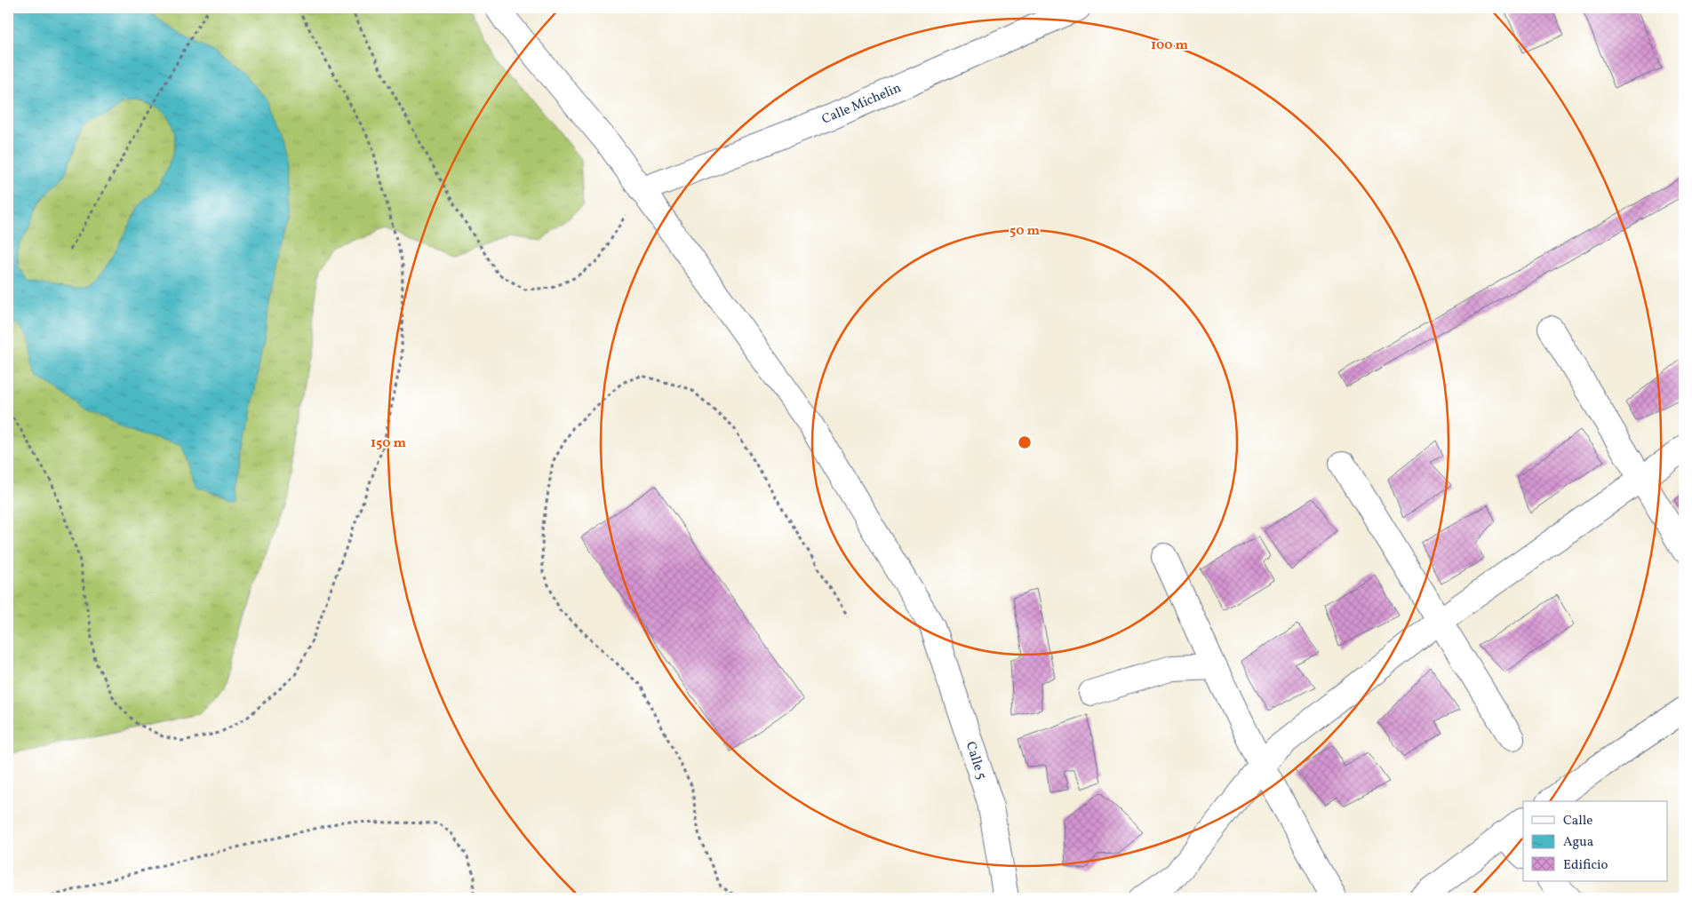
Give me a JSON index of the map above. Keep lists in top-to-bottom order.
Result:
{
  "streets": {
    "street": ["Calle Michelin", "Calle 5"]
  },
  "crossings": [
    ["Calle Michelin", "Calle 5"]
  ],
  "legend": ["Calle", "Agua", "Edificio"],
  "rings": ["100 m", "50 m", "150 m"]
}
